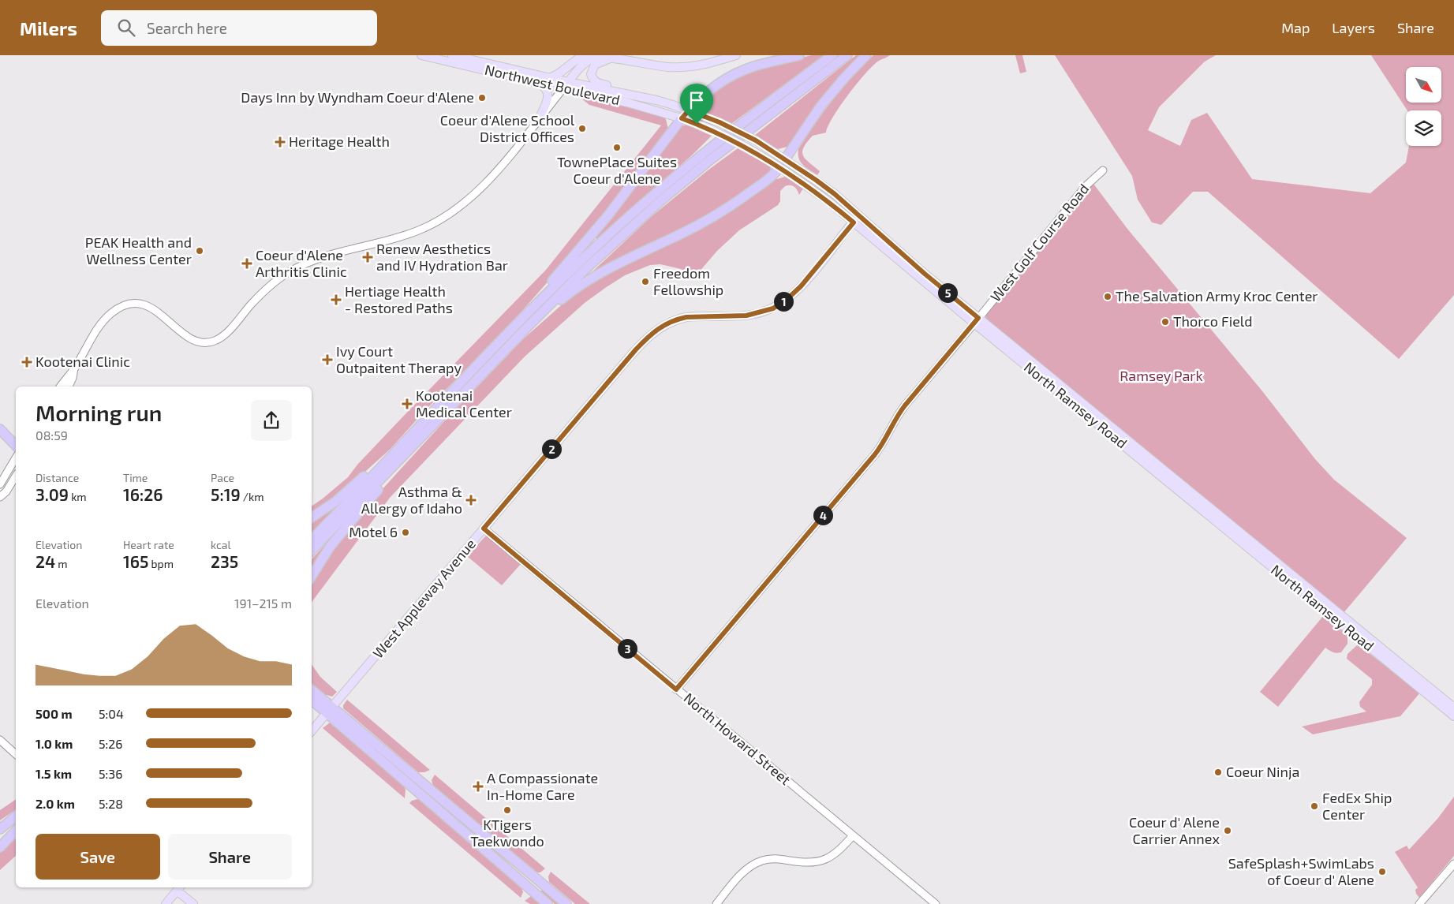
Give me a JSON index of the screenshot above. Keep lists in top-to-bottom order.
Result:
{
  "streets": {
    "main road": ["Northwest Boulevard", "North Ramsey Road", "West Appleway Avenue"],
    "street": ["West Golf Course Road", "North Howard Street"]
  },
  "crossings": [
    ["Northwest Boulevard", "North Ramsey Road"],
    ["West Golf Course Road", "North Ramsey Road"],
    ["West Golf Course Road", "North Howard Street"],
    ["North Ramsey Road", "West Appleway Avenue"],
    ["West Appleway Avenue", "North Howard Street"]
  ],
  "parks": ["Ramsey Park"],
  "places": {
    "other": [
      "Days Inn by Wyndham Coeur d'Alene",
      "Coeur d'Alene School District Offices",
      "TownePlace Suites Coeur d'Alene",
      "PEAK Health and Wellness Center",
      "Freedom Fellowship",
      "The Salvation Army Kroc Center",
      "Thorco Field",
      "Motel 6",
      "Coeur Ninja",
      "FedEx Ship Center",
      "KTigers Taekwondo",
      "Coeur d' Alene Carrier Annex",
      "SafeSplash+SwimLabs of Coeur d' Alene"
    ],
    "health": [
      "Heritage Health",
      "Renew Aesthetics and IV Hydration Bar",
      "Coeur d'Alene Arthritis Clinic",
      "Hertiage Health - Restored Paths",
      "Ivy Court Outpaitent Therapy",
      "Kootenai Clinic",
      "Kootenai Medical Center",
      "Asthma & Allergy of Idaho",
      "A Compassionate In-Home Care"
    ]
  },
  "north": "bottom right",
  "page": {
    "header": "Milers",
    "search": "Search here",
    "nav": ["Map", "Layers", "Share"],
    "pins": [
      "5",
      "1",
      "2",
      "4",
      "3"
    ],
    "heading": ["Morning run", "08:59"],
    "stats": [
      ["Distance", "3.09 km"],
      ["Time", "16:26"],
      ["Pace", "5:19 /km"],
      ["Elevation", "24 m"],
      ["Heart rate", "165 bpm"],
      ["kcal", "235"]
    ],
    "chart": ["Elevation", "191–215 m"],
    "list": [
      {
        "name": "500 m",
        "note": "5:04"
      },
      {
        "name": "1.0 km",
        "note": "5:26"
      },
      {
        "name": "1.5 km",
        "note": "5:36"
      },
      {
        "name": "2.0 km",
        "note": "5:28"
      }
    ],
    "buttons": ["Save", "Share"]
  }
}
